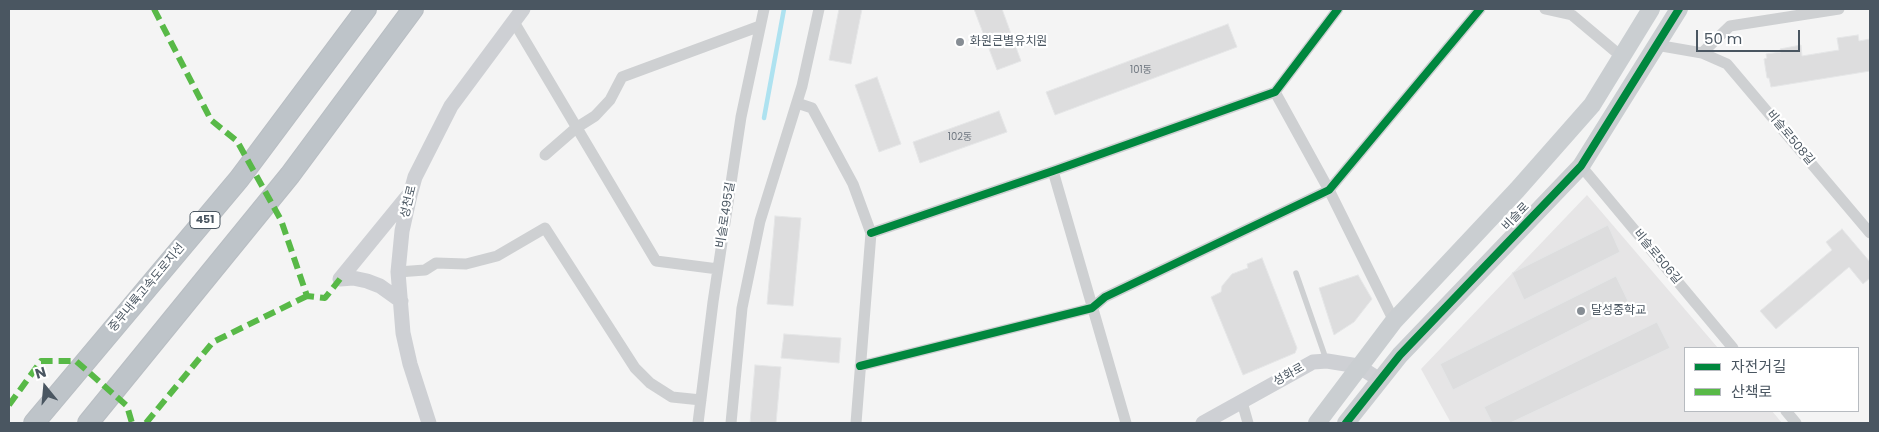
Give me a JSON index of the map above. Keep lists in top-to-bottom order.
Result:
{
  "streets": {
    "highway": ["451", "중부내륙고속도로지선"],
    "main road": ["성천로", "비슬로", "성화로"],
    "street": ["비슬로508길", "비슬로495길", "비슬로506길"]
  },
  "crossings": [
    ["비슬로508길", "비슬로"],
    ["비슬로", "비슬로506길"],
    ["비슬로", "성화로"]
  ],
  "places": ["화원큰별유치원", "달성중학교"],
  "house_numbers": ["101동", "102동"],
  "legend": ["자전거길", "산책로"],
  "scale_bar": "50 m",
  "north": "top"
}
